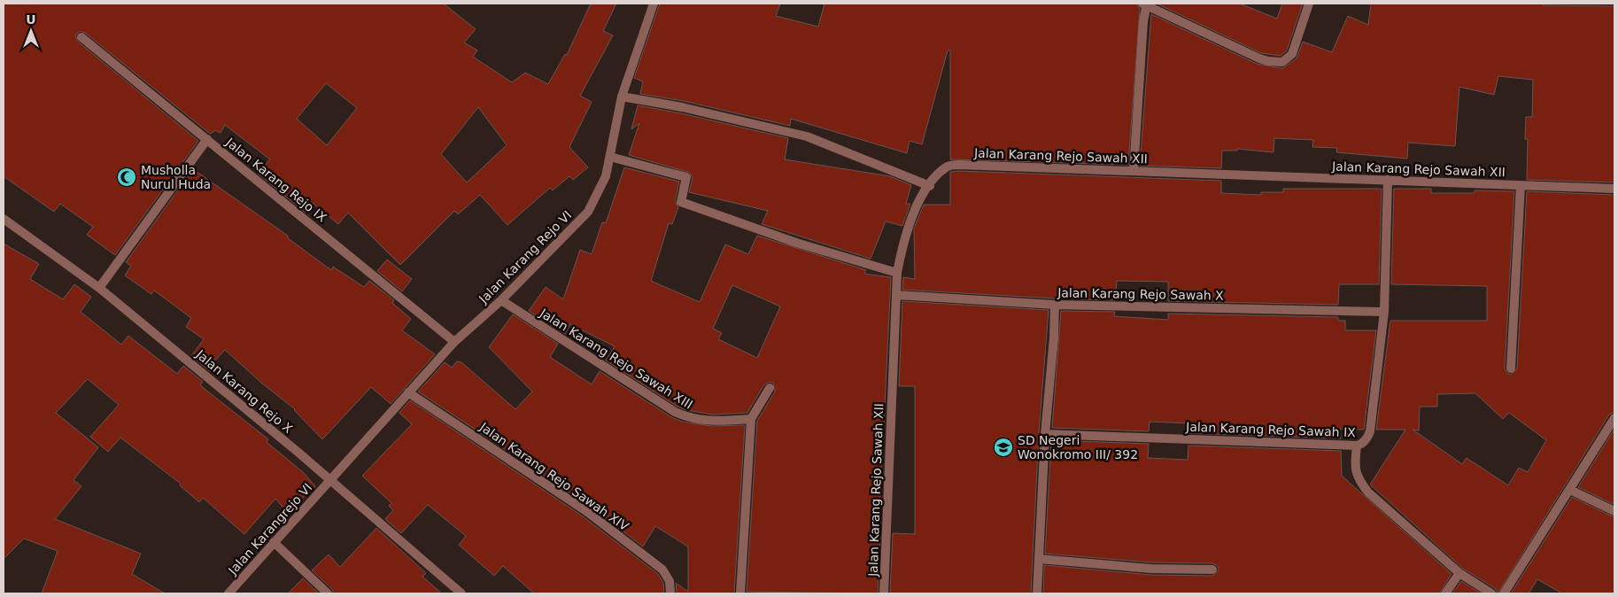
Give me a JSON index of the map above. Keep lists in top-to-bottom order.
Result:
{
  "streets": {
    "street": [
      "Jalan Karang Rejo Sawah XII",
      "Jalan Karang Rejo IX",
      "Jalan Karang Rejo VI",
      "Jalan Karang Rejo Sawah X",
      "Jalan Karang Rejo Sawah XIII",
      "Jalan Karang Rejo X",
      "Jalan Karang Rejo Sawah IX",
      "Jalan Karang Rejo Sawah XIV",
      "Jalan Karangrejo VI"
    ]
  },
  "crossings": [
    ["Jalan Karang Rejo Sawah XII", "Jalan Karang Rejo Sawah X"],
    ["Jalan Karang Rejo Sawah XII", "Jalan Karang Rejo Sawah IX"],
    ["Jalan Karang Rejo IX", "Jalan Karang Rejo VI"],
    ["Jalan Karang Rejo VI", "Jalan Karang Rejo Sawah XIII"],
    ["Jalan Karang Rejo VI", "Jalan Karang Rejo X"],
    ["Jalan Karang Rejo VI", "Jalan Karang Rejo Sawah XIV"],
    ["Jalan Karang Rejo VI", "Jalan Karangrejo VI"],
    ["Jalan Karang Rejo Sawah X", "Jalan Karang Rejo Sawah IX"],
    ["Jalan Karang Rejo X", "Jalan Karangrejo VI"]
  ],
  "places": {
    "mosque": ["Musholla Nurul Huda"],
    "school or university": ["SD Negeri Wonokromo III/ 392"]
  },
  "north": "top"
}
